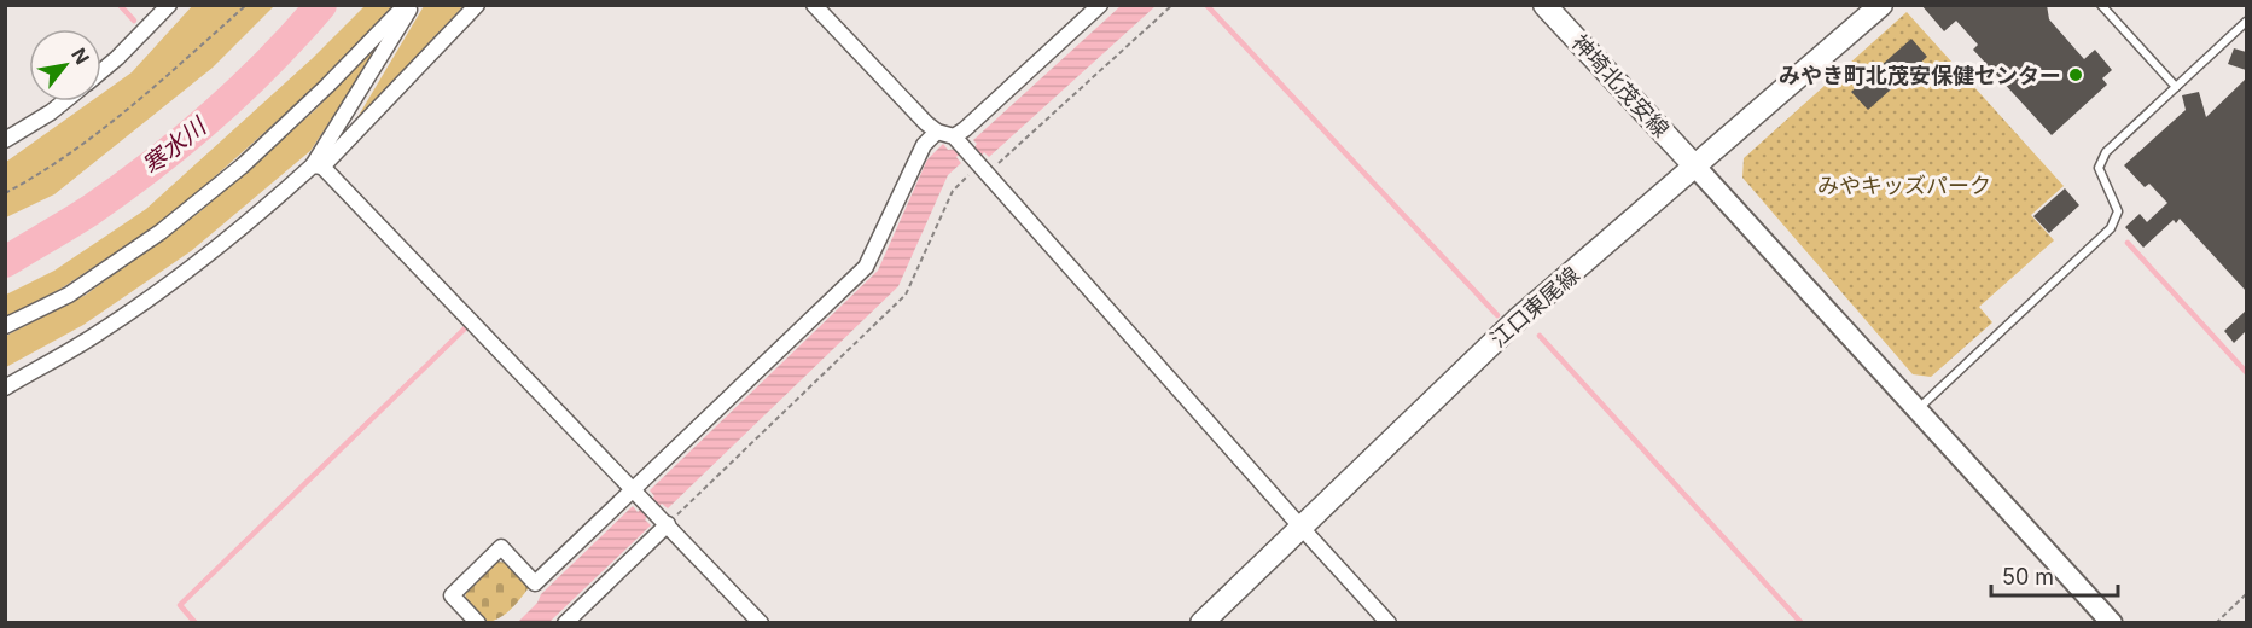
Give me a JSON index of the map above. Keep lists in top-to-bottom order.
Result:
{
  "streets": {
    "main road": ["神埼北茂安線", "江口東尾線"]
  },
  "crossings": [
    ["神埼北茂安線", "江口東尾線"]
  ],
  "water": ["寒水川"],
  "parks": ["みやキッズパーク"],
  "places": ["みやき町北茂安保健センター"],
  "scale_bar": "50 m",
  "north": "top right"
}
